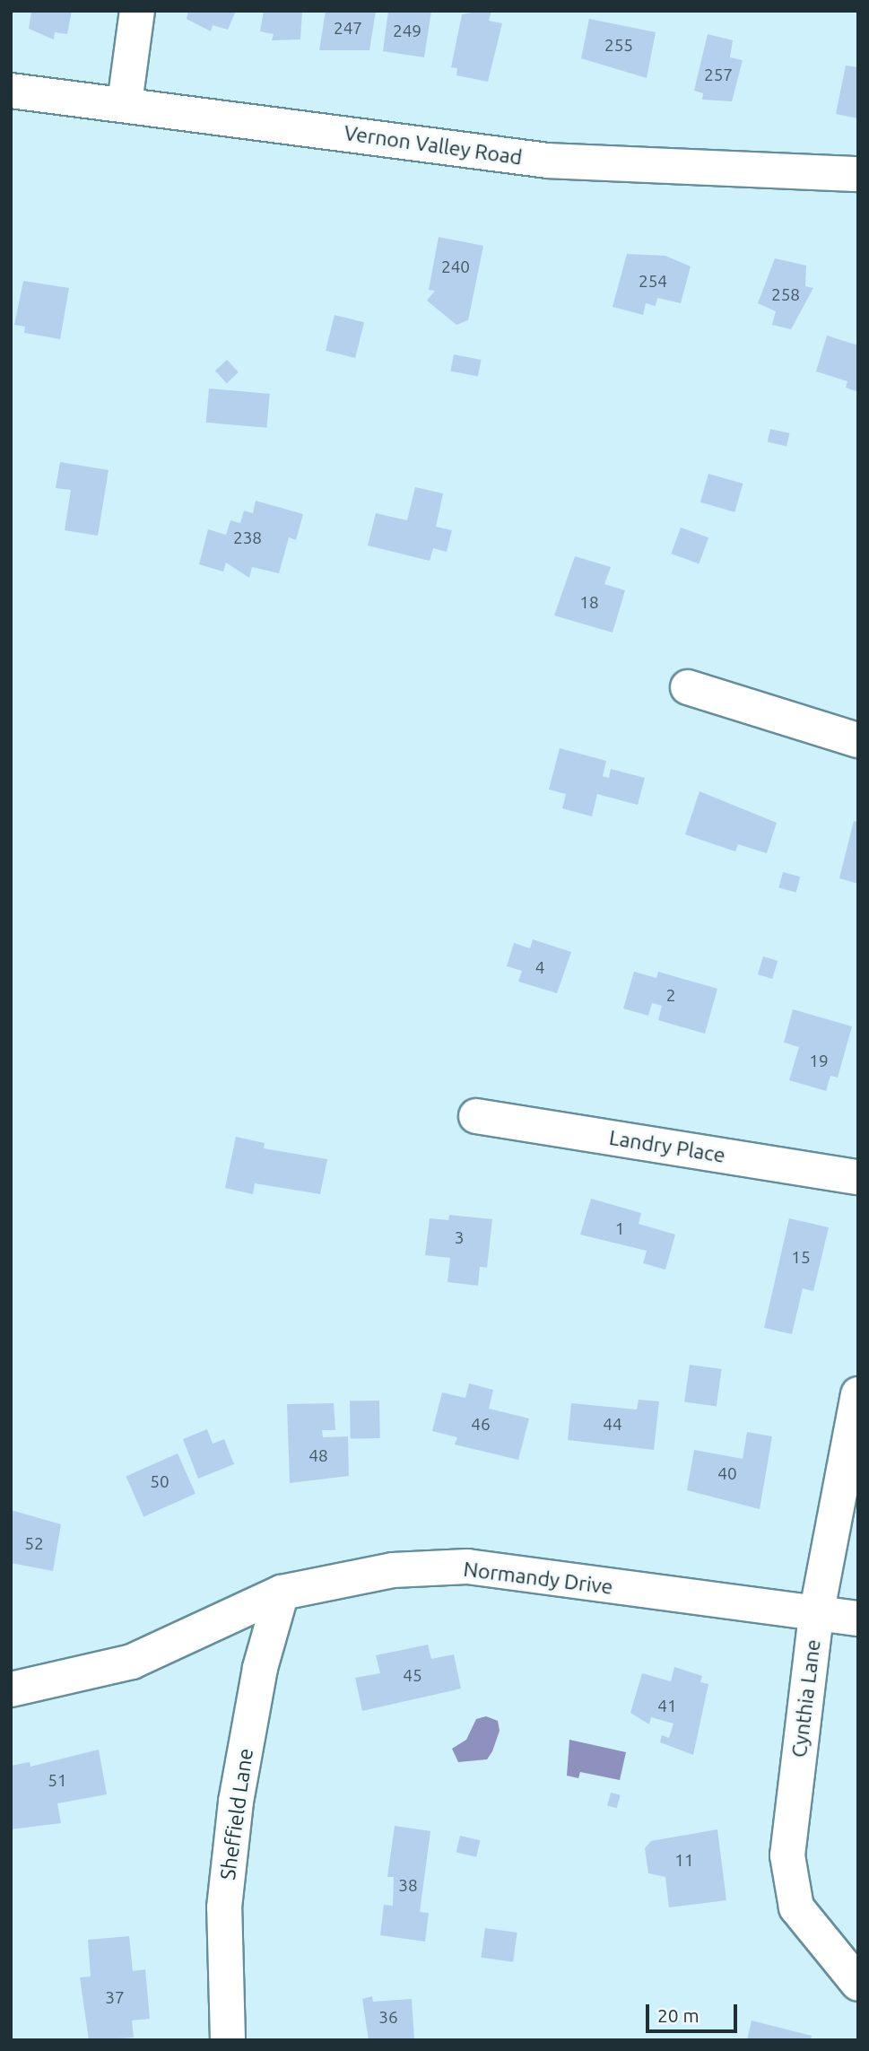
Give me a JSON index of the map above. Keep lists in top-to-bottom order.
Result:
{
  "streets": {
    "street": [
      "Vernon Valley Road",
      "Landry Place",
      "Normandy Drive",
      "Cynthia Lane",
      "Sheffield Lane"
    ]
  },
  "crossings": [
    ["Normandy Drive", "Cynthia Lane"],
    ["Normandy Drive", "Sheffield Lane"]
  ],
  "house_numbers": [
    "247",
    "249",
    "255",
    "257",
    "240",
    "254",
    "258",
    "238",
    "18",
    "4",
    "2",
    "19",
    "1",
    "3",
    "15",
    "46",
    "44",
    "48",
    "40",
    "50",
    "52",
    "45",
    "41",
    "51",
    "11",
    "38",
    "37",
    "36"
  ],
  "scale_bar": "20 m"
}
